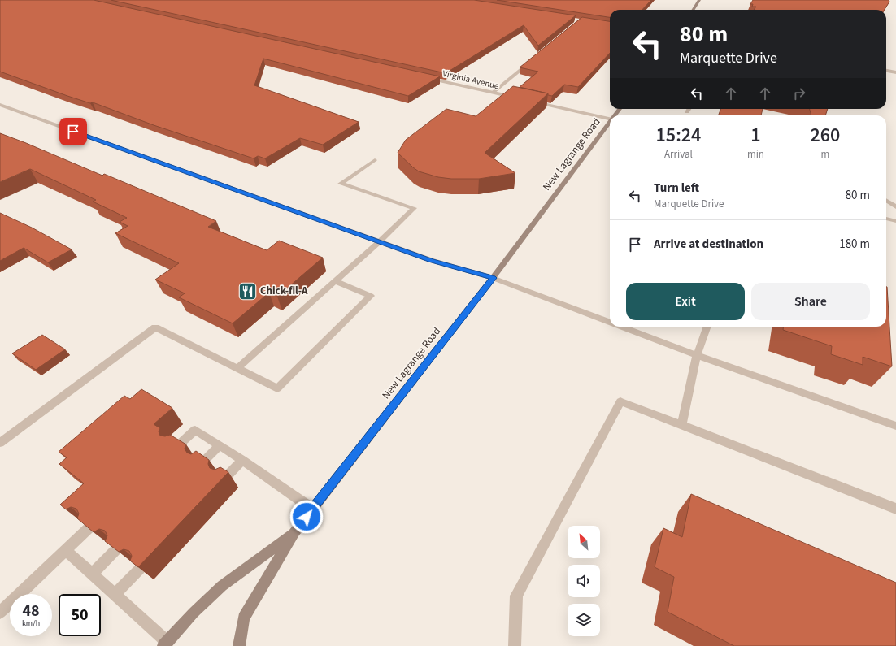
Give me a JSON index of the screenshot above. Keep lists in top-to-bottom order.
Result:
{
  "streets": {
    "main road": ["New Lagrange Road"],
    "street": ["Virginia Avenue"]
  },
  "places": {
    "restaurant": ["Chick-fil-A"]
  },
  "north": "top left",
  "page": {
    "turn": ["80 m", "Marquette Drive"],
    "eta": [
      "15:24",
      "Arrival",
      "1",
      "min",
      "260",
      "m"
    ],
    "list": [
      {
        "name": "Turn left",
        "note": "Marquette Drive",
        "value": "80 m"
      },
      {
        "name": "Arrive at destination",
        "value": "180 m"
      }
    ],
    "buttons": ["Exit", "Share"],
    "speed": "48 km/h",
    "limit": "50"
  }
}
